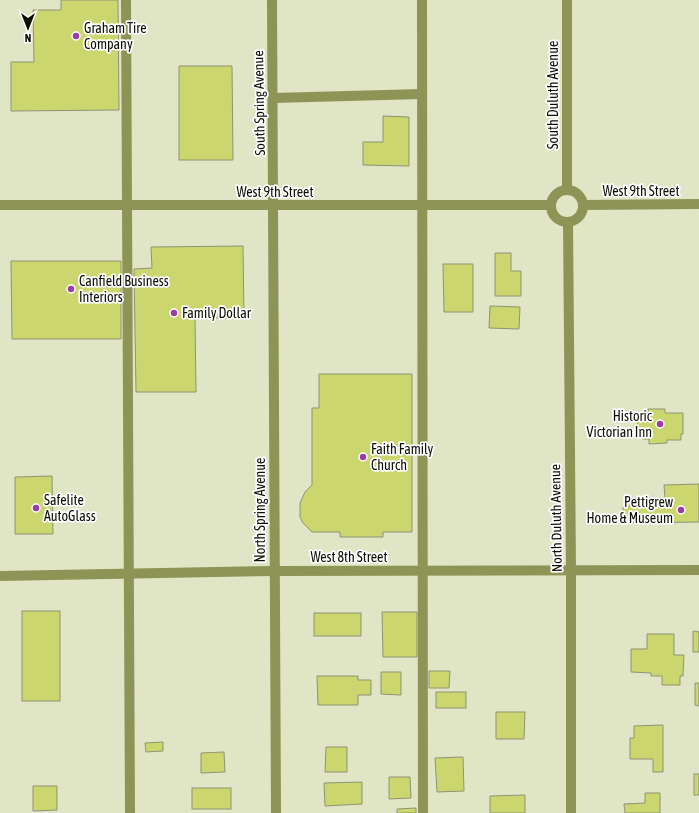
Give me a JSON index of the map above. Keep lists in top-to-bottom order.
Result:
{
  "streets": {
    "street": [
      "South Duluth Avenue",
      "South Spring Avenue",
      "West 9th Street",
      "North Spring Avenue",
      "North Duluth Avenue",
      "West 8th Street"
    ]
  },
  "crossings": [
    ["South Duluth Avenue", "West 9th Street"],
    ["South Duluth Avenue", "North Duluth Avenue"],
    ["South Spring Avenue", "West 9th Street"],
    ["South Spring Avenue", "North Spring Avenue"],
    ["West 9th Street", "North Spring Avenue"],
    ["West 9th Street", "North Duluth Avenue"],
    ["North Spring Avenue", "West 8th Street"],
    ["North Duluth Avenue", "West 8th Street"]
  ],
  "places": [
    "Graham Tire Company",
    "Canfield Business Interiors",
    "Family Dollar",
    "Historic Victorian Inn",
    "Faith Family Church",
    "Safelite AutoGlass",
    "Pettigrew Home & Museum"
  ],
  "north": "bottom"
}
